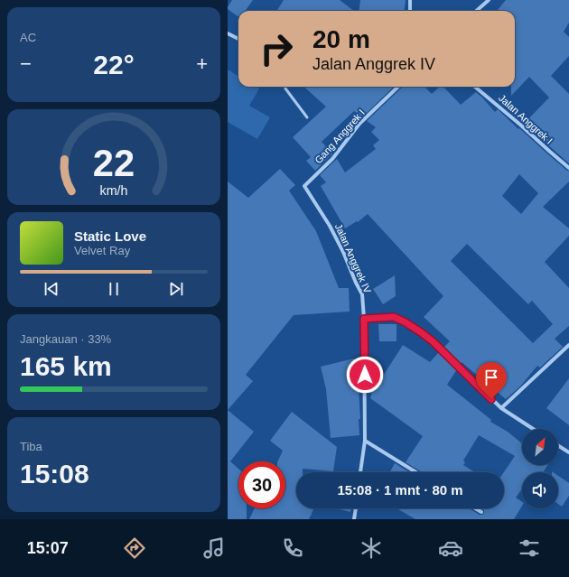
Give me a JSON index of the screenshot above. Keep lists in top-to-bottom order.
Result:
{
  "streets": {
    "street": ["Jalan Anggrek I", "Gang Anggrek I", "Jalan Anggrek IV"]
  },
  "crossings": [
    ["Gang Anggrek I", "Jalan Anggrek IV"]
  ],
  "north": "top right",
  "page": {
    "tile": [
      "AC",
      ["Jangkauan · 33%", "165 km"],
      ["Tiba", "15:08"]
    ],
    "turn": ["20 m", "Jalan Anggrek IV"],
    "heat": ["−", "22°", "+"],
    "song": ["Static Love", "Velvet Ray"],
    "limit": "30",
    "trip": "15:08 · 1 mnt · 80 m",
    "tabs": "15:07",
    "gauge": ["22", "km/h"]
  }
}
